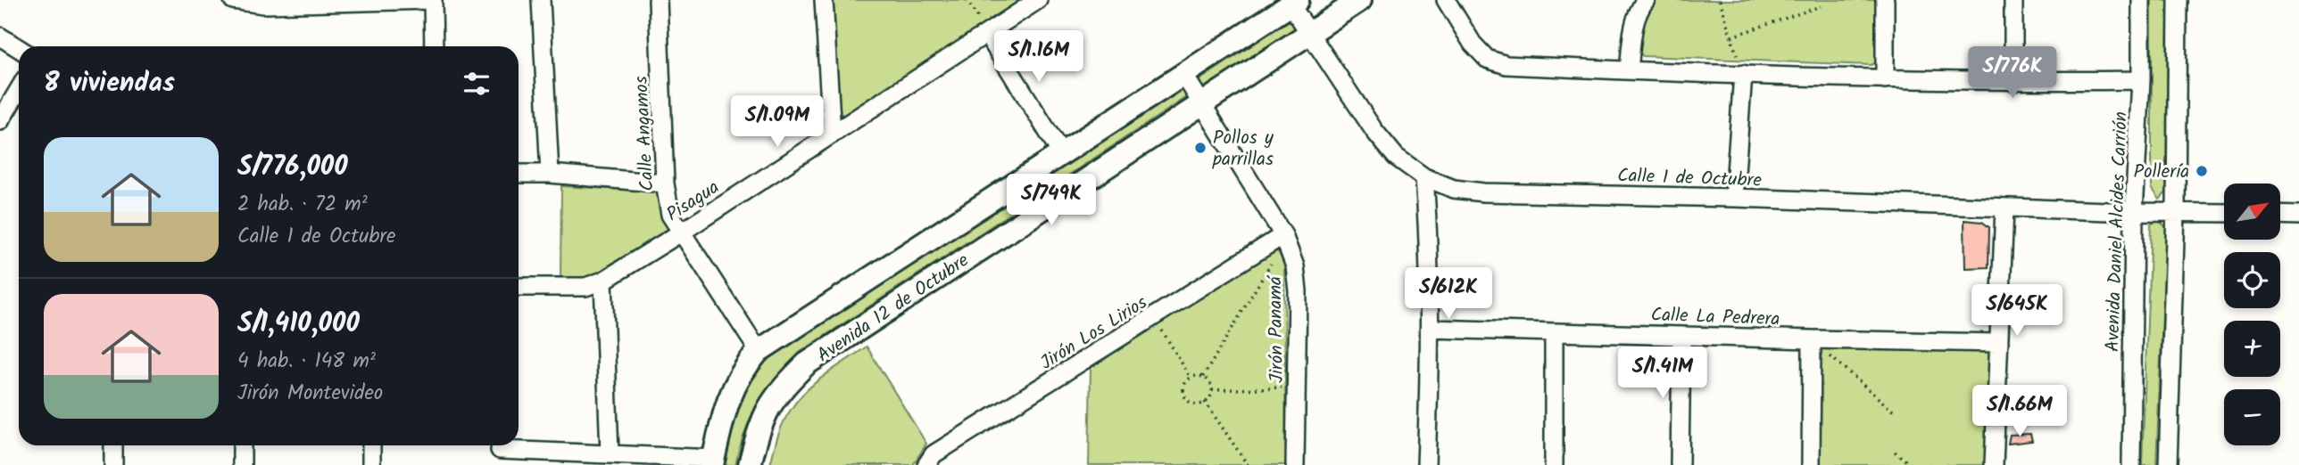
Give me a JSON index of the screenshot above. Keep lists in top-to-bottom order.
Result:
{
  "streets": {
    "main road": ["Avenida 12 de Octubre"],
    "street": [
      "Calle Angamos",
      "Calle 1 de Octubre",
      "Pisagua",
      "Avenida Daniel Alcides Carrión",
      "Calle La Pedrera",
      "Jirón Panamá",
      "Jirón Los Lirios"
    ]
  },
  "crossings": [
    ["Calle Angamos", "Pisagua"],
    ["Calle Angamos", "Avenida 12 de Octubre"],
    ["Calle 1 de Octubre", "Avenida Daniel Alcides Carrión"],
    ["Calle 1 de Octubre", "Avenida 12 de Octubre"],
    ["Avenida 12 de Octubre", "Jirón Panamá"],
    ["Jirón Panamá", "Jirón Los Lirios"]
  ],
  "places": ["Pollos y parrillas", "Pollería"],
  "north": "top right",
  "page": {
    "price": [
      "S/1.16M",
      "S/776K",
      "S/1.09M",
      "S/749K",
      "S/612K",
      "S/645K",
      "S/1.41M",
      "S/1.66M"
    ],
    "heading": "8 viviendas",
    "list": [
      {
        "name": "S/776,000",
        "note": "2 hab. · 72 m² · Calle 1 de Octubre"
      },
      {
        "name": "S/1,410,000",
        "note": "4 hab. · 148 m² · Jirón Montevideo"
      }
    ],
    "map_buttons": ["+", "−"]
  }
}
